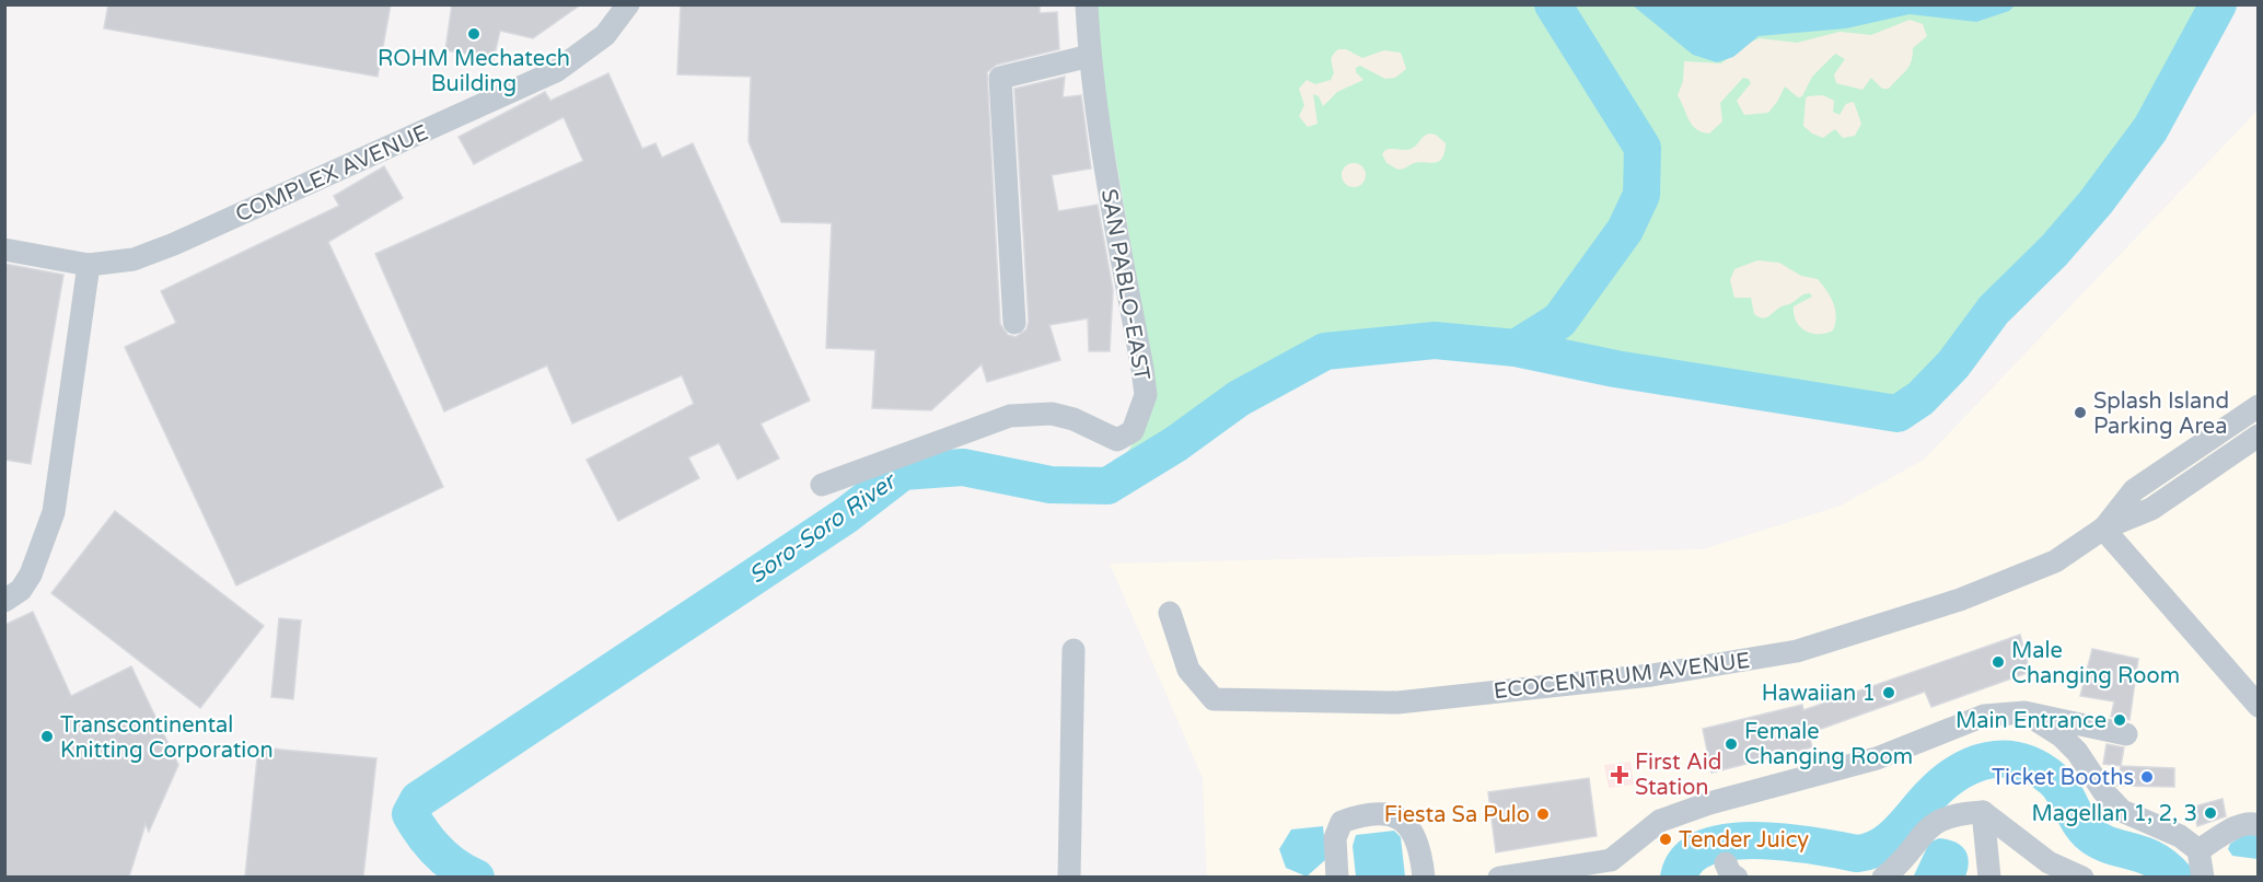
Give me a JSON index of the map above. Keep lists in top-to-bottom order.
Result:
{
  "streets": {
    "street": ["COMPLEX AVENUE", "SAN PABLO-EAST", "ECOCENTRUM AVENUE"]
  },
  "water": ["Soro-Soro River"],
  "places": {
    "other": [
      "ROHM Mechatech Building",
      "Splash Island Parking Area",
      "Male Changing Room",
      "Hawaiian 1",
      "Main Entrance",
      "Transcontinental Knitting Corporation",
      "Female Changing Room",
      "Ticket Booths",
      "Magellan 1, 2, 3",
      "Fiesta Sa Pulo",
      "Tender Juicy"
    ],
    "health": ["First Aid Station"]
  }
}
